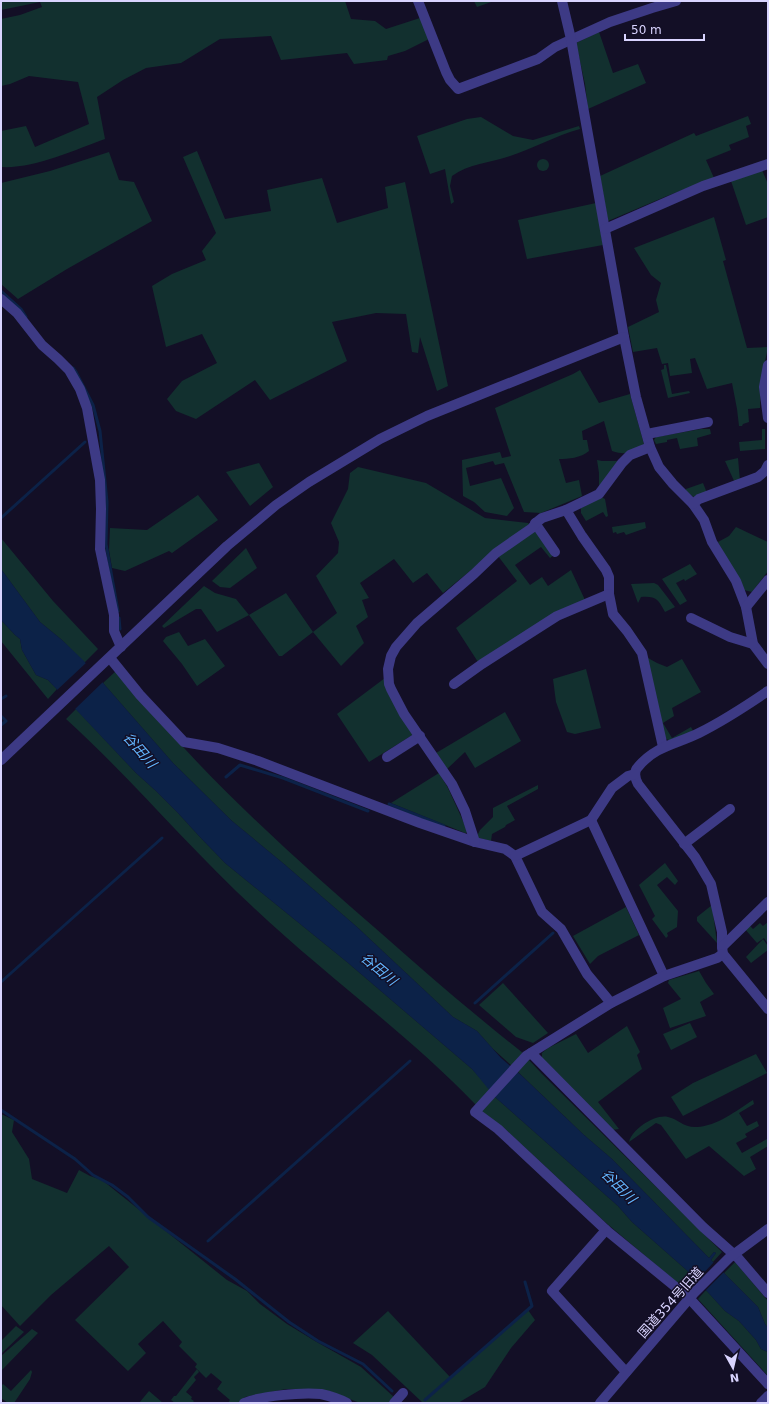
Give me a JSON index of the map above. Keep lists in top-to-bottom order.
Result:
{
  "streets": {
    "street": ["国道354号旧道"]
  },
  "water": ["谷田川"],
  "scale_bar": "50 m",
  "north": "bottom"
}
